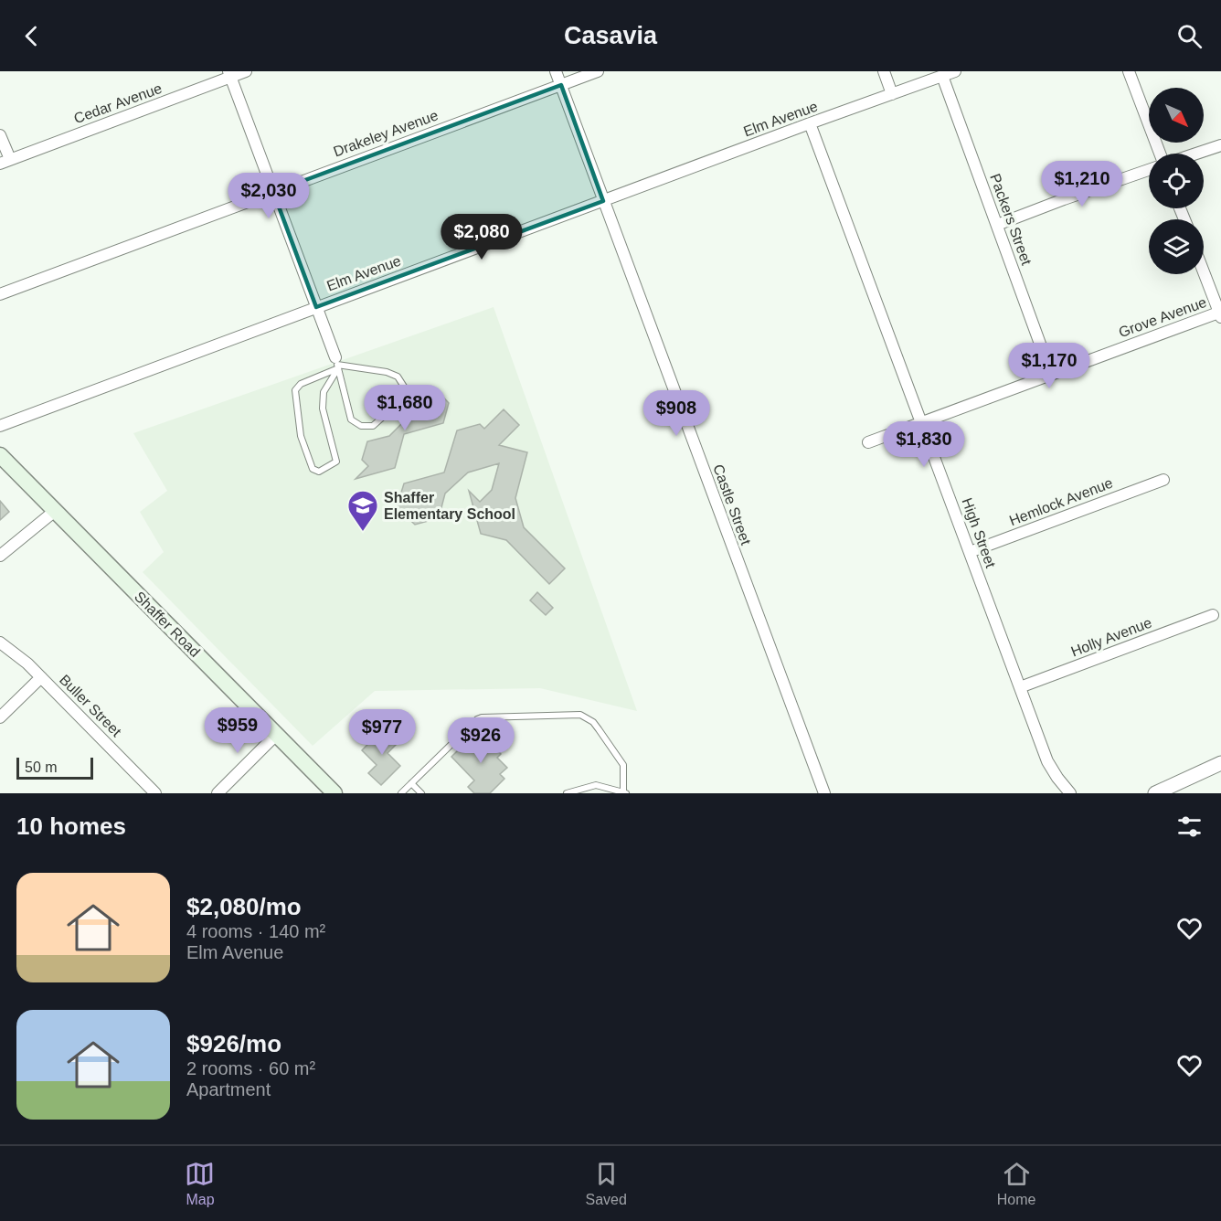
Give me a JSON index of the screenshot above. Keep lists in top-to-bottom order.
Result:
{
  "streets": {
    "main road": ["Shaffer Road"],
    "street": [
      "Cedar Avenue",
      "Elm Avenue",
      "Drakeley Avenue",
      "Packers Street",
      "Grove Avenue",
      "Hemlock Avenue",
      "Castle Street",
      "High Street",
      "Holly Avenue",
      "Buller Street"
    ]
  },
  "crossings": [
    ["Elm Avenue", "Packers Street"],
    ["Elm Avenue", "Castle Street"],
    ["Elm Avenue", "High Street"],
    ["Drakeley Avenue", "Castle Street"],
    ["Packers Street", "Grove Avenue"],
    ["Grove Avenue", "High Street"],
    ["Hemlock Avenue", "High Street"],
    ["High Street", "Holly Avenue"]
  ],
  "places": {
    "school or university": ["Shaffer Elementary School"]
  },
  "scale_bar": "50 m",
  "north": "bottom right",
  "page": {
    "header": "Casavia",
    "price": [
      "$1,210",
      "$2,030",
      "$2,080",
      "$1,170",
      "$1,680",
      "$908",
      "$1,830",
      "$959",
      "$977",
      "$926"
    ],
    "scale": "50 m",
    "heading": "10 homes",
    "list": [
      {
        "name": "$2,080/mo",
        "note": "4 rooms · 140 m² · Elm Avenue"
      },
      {
        "name": "$926/mo",
        "note": "2 rooms · 60 m² · Apartment"
      }
    ],
    "tabs": ["Map", "Saved", "Home"]
  }
}
